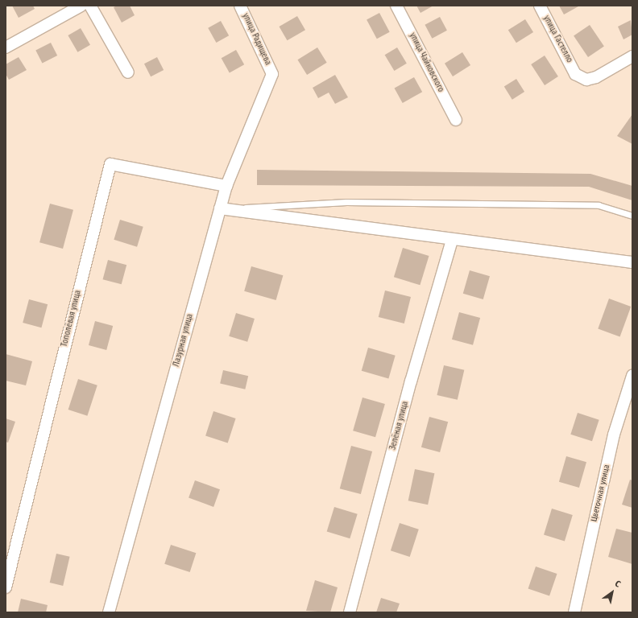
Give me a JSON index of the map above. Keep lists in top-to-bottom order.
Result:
{
  "streets": {
    "street": [
      "улица Радищева",
      "улица Гастелло",
      "улица Чайковского",
      "Тополёвая улица",
      "Лазурная улица",
      "Зелёная улица",
      "Цветочная улица"
    ]
  },
  "crossings": [
    ["улица Радищева", "Лазурная улица"],
    ["Тополёвая улица", "Лазурная улица"]
  ],
  "north": "top right"
}
